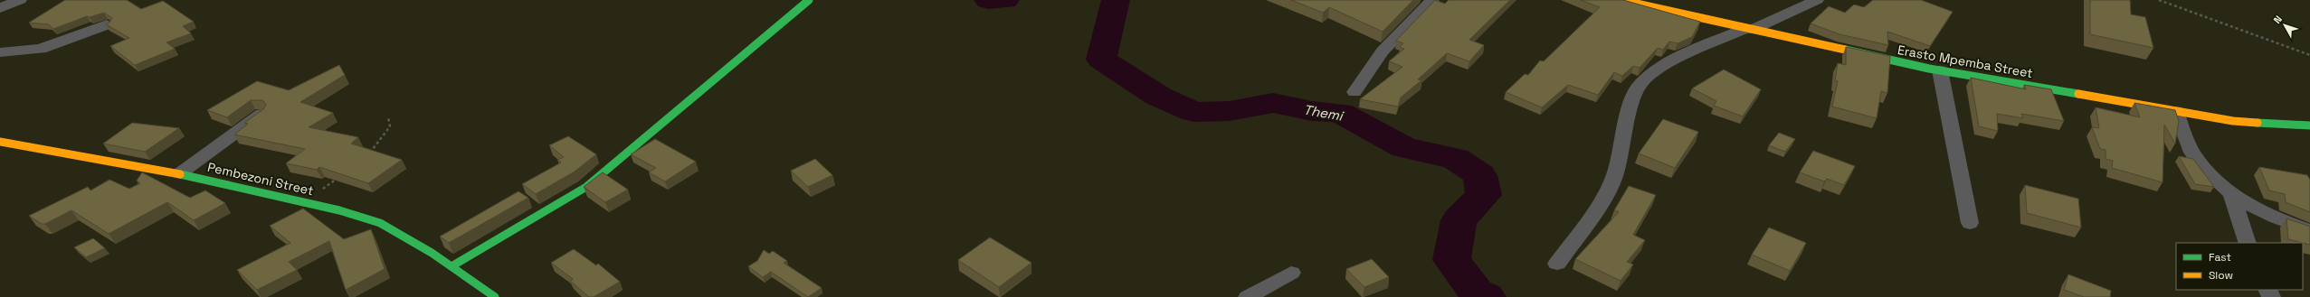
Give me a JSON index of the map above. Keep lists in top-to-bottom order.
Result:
{
  "streets": {
    "street": ["Erasto Mpemba Street", "Pembezoni Street"]
  },
  "water": ["Themi"],
  "legend": ["Fast", "Slow"],
  "north": "top left"
}
